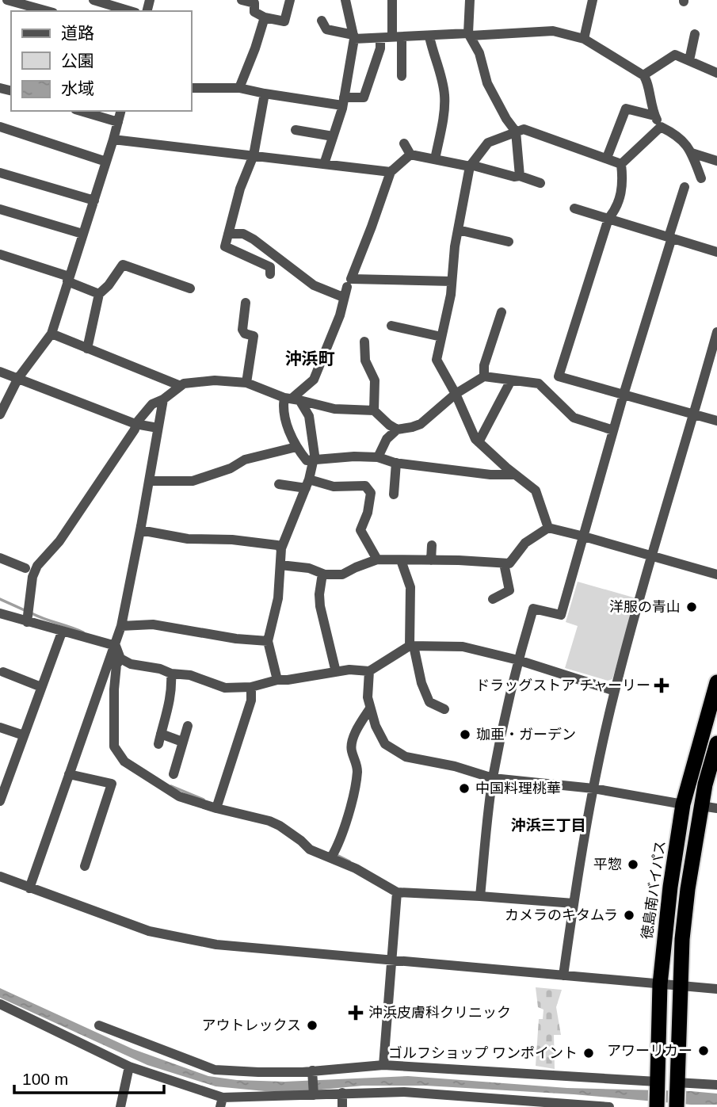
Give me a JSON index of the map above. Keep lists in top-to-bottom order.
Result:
{
  "streets": {
    "highway": ["徳島南バイパス"]
  },
  "districts": ["沖浜町", "沖浜三丁目"],
  "places": {
    "other": [
      "洋服の青山",
      "珈亜・ガーデン",
      "中国料理桃華",
      "平惣",
      "カメラのキタムラ",
      "アウトレックス",
      "アワーリカー",
      "ゴルフショップ ワンポイント"
    ],
    "health": ["ドラッグストア チャーリー", "沖浜皮膚科クリニック"]
  },
  "legend": ["道路", "公園", "水域"],
  "scale_bar": "100 m"
}
